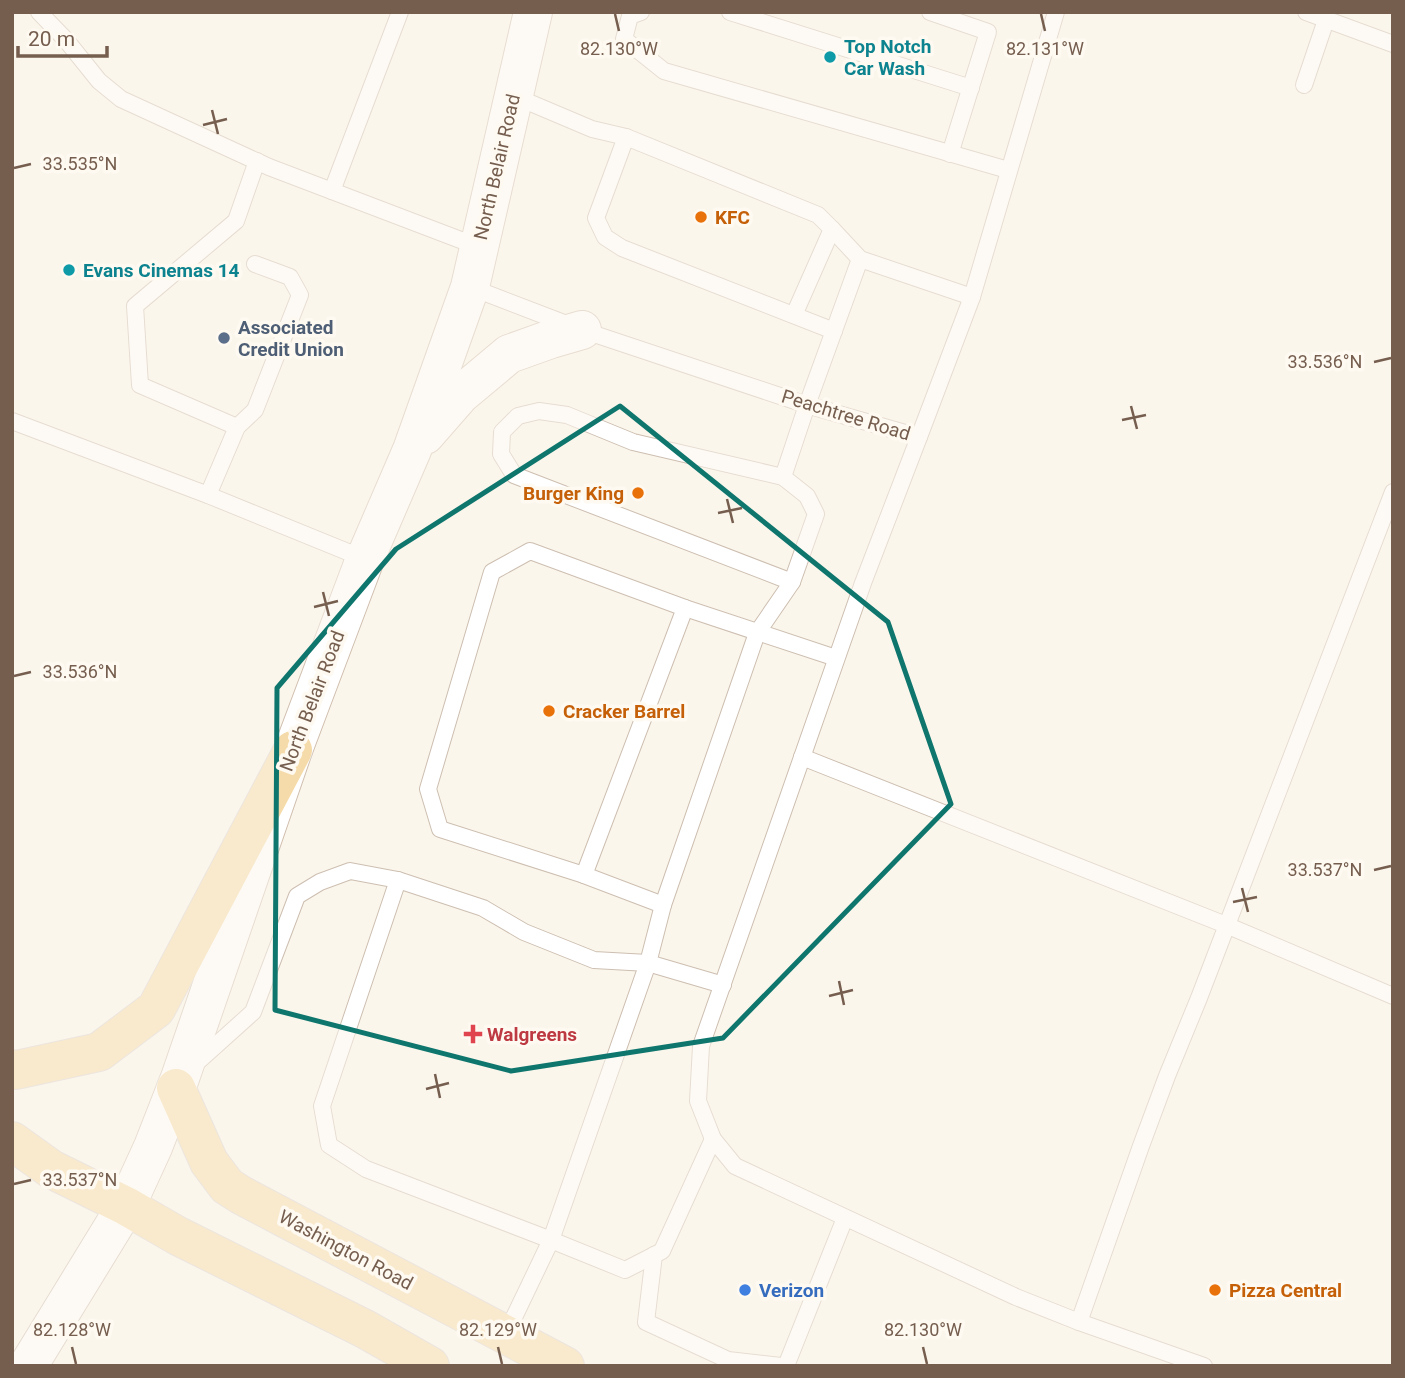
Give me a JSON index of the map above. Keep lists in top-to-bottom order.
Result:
{
  "streets": {
    "main road": ["North Belair Road", "Washington Road"],
    "lane": ["Peachtree Road"]
  },
  "crossings": [
    ["North Belair Road", "Peachtree Road"],
    ["North Belair Road", "Washington Road"]
  ],
  "places": {
    "other": [
      "Top Notch Car Wash",
      "KFC",
      "Evans Cinemas 14",
      "Associated Credit Union",
      "Burger King",
      "Cracker Barrel",
      "Verizon",
      "Pizza Central"
    ],
    "health": ["Walgreens"]
  },
  "scale_bar": "20 m",
  "coordinates": [
    "82.130°W",
    "82.131°W",
    "33.535°N",
    "33.536°N",
    "33.537°N",
    "82.128°W",
    "82.129°W"
  ]
}
